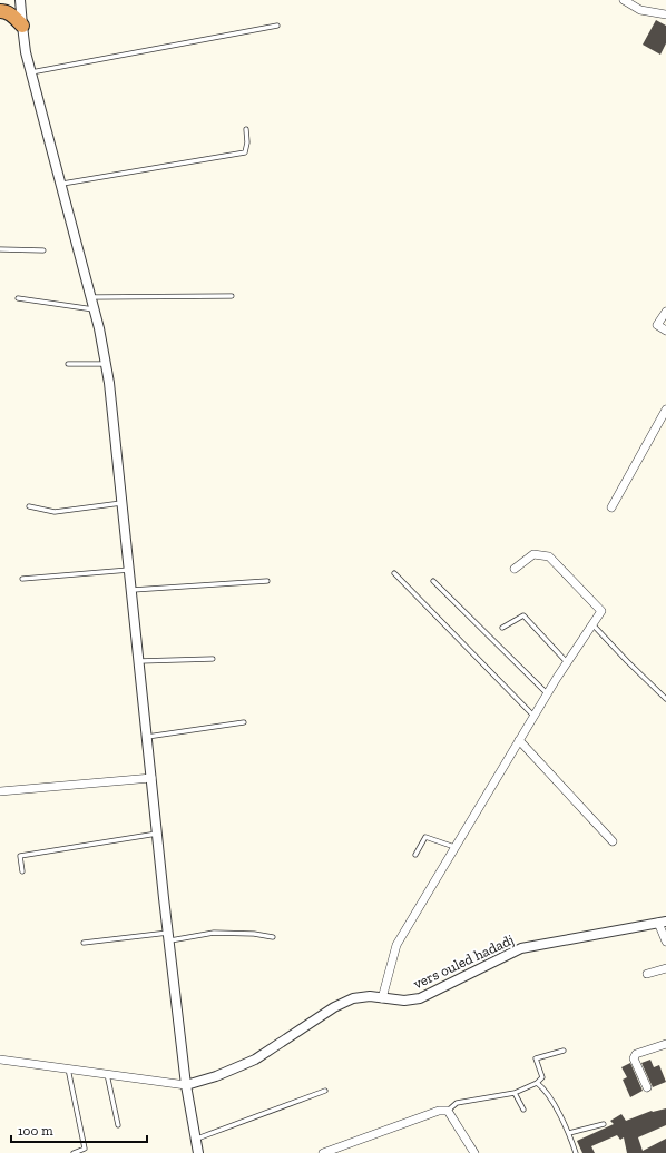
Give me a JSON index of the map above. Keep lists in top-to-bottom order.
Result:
{
  "streets": {
    "street": ["vers ouled hadadj"]
  },
  "scale_bar": "100 m"
}
